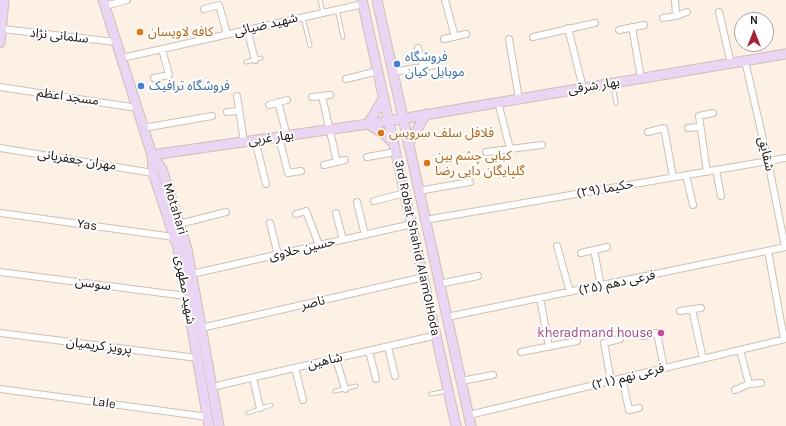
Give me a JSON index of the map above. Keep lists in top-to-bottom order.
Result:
{
  "streets": {
    "main road": [
      "بهار شرقی",
      "بهار غربی",
      "Motahari",
      "3rd Robat Shahid AlamOlHoda",
      "شهید مطهری"
    ],
    "street": [
      "شهید ضیائی",
      "سلمانی نژاد",
      "مسجد اعظم",
      "شقایق",
      "مهران جعفریانی",
      "حکیما (۲۹)",
      "Yas",
      "حسین حلاوی",
      "فرعی دهم (۲۵)",
      "سوسن",
      "ناصر",
      "پرویز کریمیان",
      "شاهین",
      "فرعی نهم (۲۱)",
      "Lale"
    ]
  },
  "crossings": [
    ["شهید ضیائی", "Motahari"],
    ["شهید ضیائی", "3rd Robat Shahid AlamOlHoda"],
    ["سلمانی نژاد", "Motahari"],
    ["بهار شرقی", "بهار غربی"],
    ["بهار شرقی", "شقایق"],
    ["بهار شرقی", "3rd Robat Shahid AlamOlHoda"],
    ["مسجد اعظم", "Motahari"],
    ["بهار غربی", "Motahari"],
    ["بهار غربی", "3rd Robat Shahid AlamOlHoda"],
    ["بهار غربی", "شهید مطهری"],
    ["شقایق", "حکیما (۲۹)"],
    ["شقایق", "فرعی دهم (۲۵)"],
    ["مهران جعفریانی", "شهید مطهری"],
    ["حکیما (۲۹)", "3rd Robat Shahid AlamOlHoda"],
    ["Motahari", "حسین حلاوی"],
    ["Motahari", "شهید مطهری"],
    ["Motahari", "ناصر"],
    ["Motahari", "شاهین"],
    ["Yas", "شهید مطهری"],
    ["3rd Robat Shahid AlamOlHoda", "حسین حلاوی"],
    ["3rd Robat Shahid AlamOlHoda", "فرعی دهم (۲۵)"],
    ["3rd Robat Shahid AlamOlHoda", "ناصر"],
    ["3rd Robat Shahid AlamOlHoda", "شاهین"],
    ["3rd Robat Shahid AlamOlHoda", "فرعی نهم (۲۱)"],
    ["سوسن", "شهید مطهری"],
    ["شهید مطهری", "پرویز کریمیان"],
    ["شهید مطهری", "Lale"]
  ],
  "places": [
    "کافه لاویسان",
    "فروشگاه موبایل کیان",
    "فروشگاه ترافیک",
    "فلافل سلف سرویس",
    "کبابی چشم بین گلپایگان دایی رضا",
    "kheradmand house"
  ],
  "north": "top"
}
